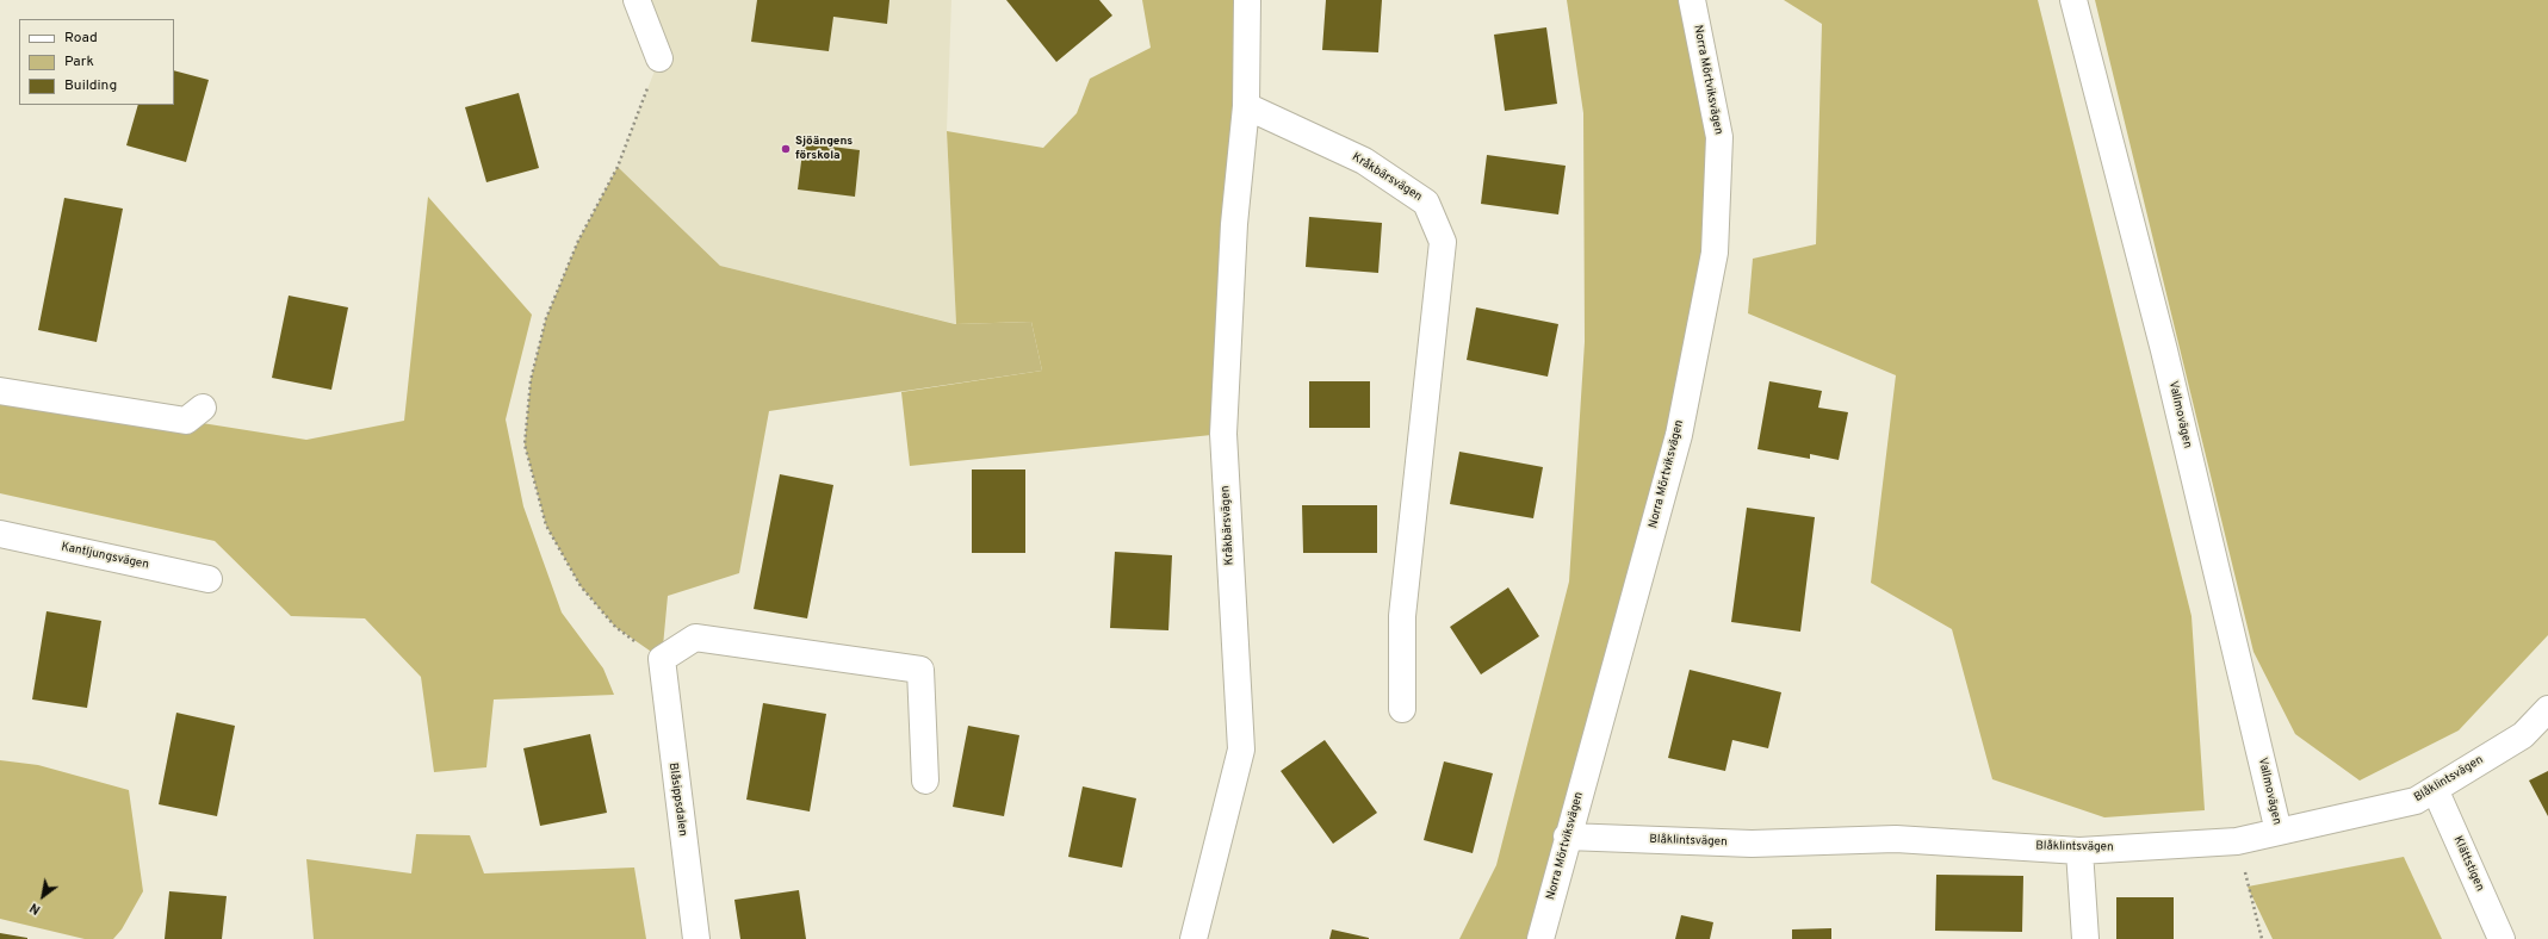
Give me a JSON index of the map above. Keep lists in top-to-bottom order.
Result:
{
  "streets": {
    "street": [
      "Norra Mörtviksvägen",
      "Kråkbärsvägen",
      "Vallmovägen",
      "Kantljungsvägen",
      "Blåklintsvägen",
      "Blåsippsdalen",
      "Klättstigen"
    ]
  },
  "crossings": [
    ["Norra Mörtviksvägen", "Blåklintsvägen"],
    ["Vallmovägen", "Blåklintsvägen"],
    ["Blåklintsvägen", "Klättstigen"]
  ],
  "places": ["Sjöängens förskola"],
  "legend": ["Road", "Park", "Building"],
  "north": "bottom left"
}
